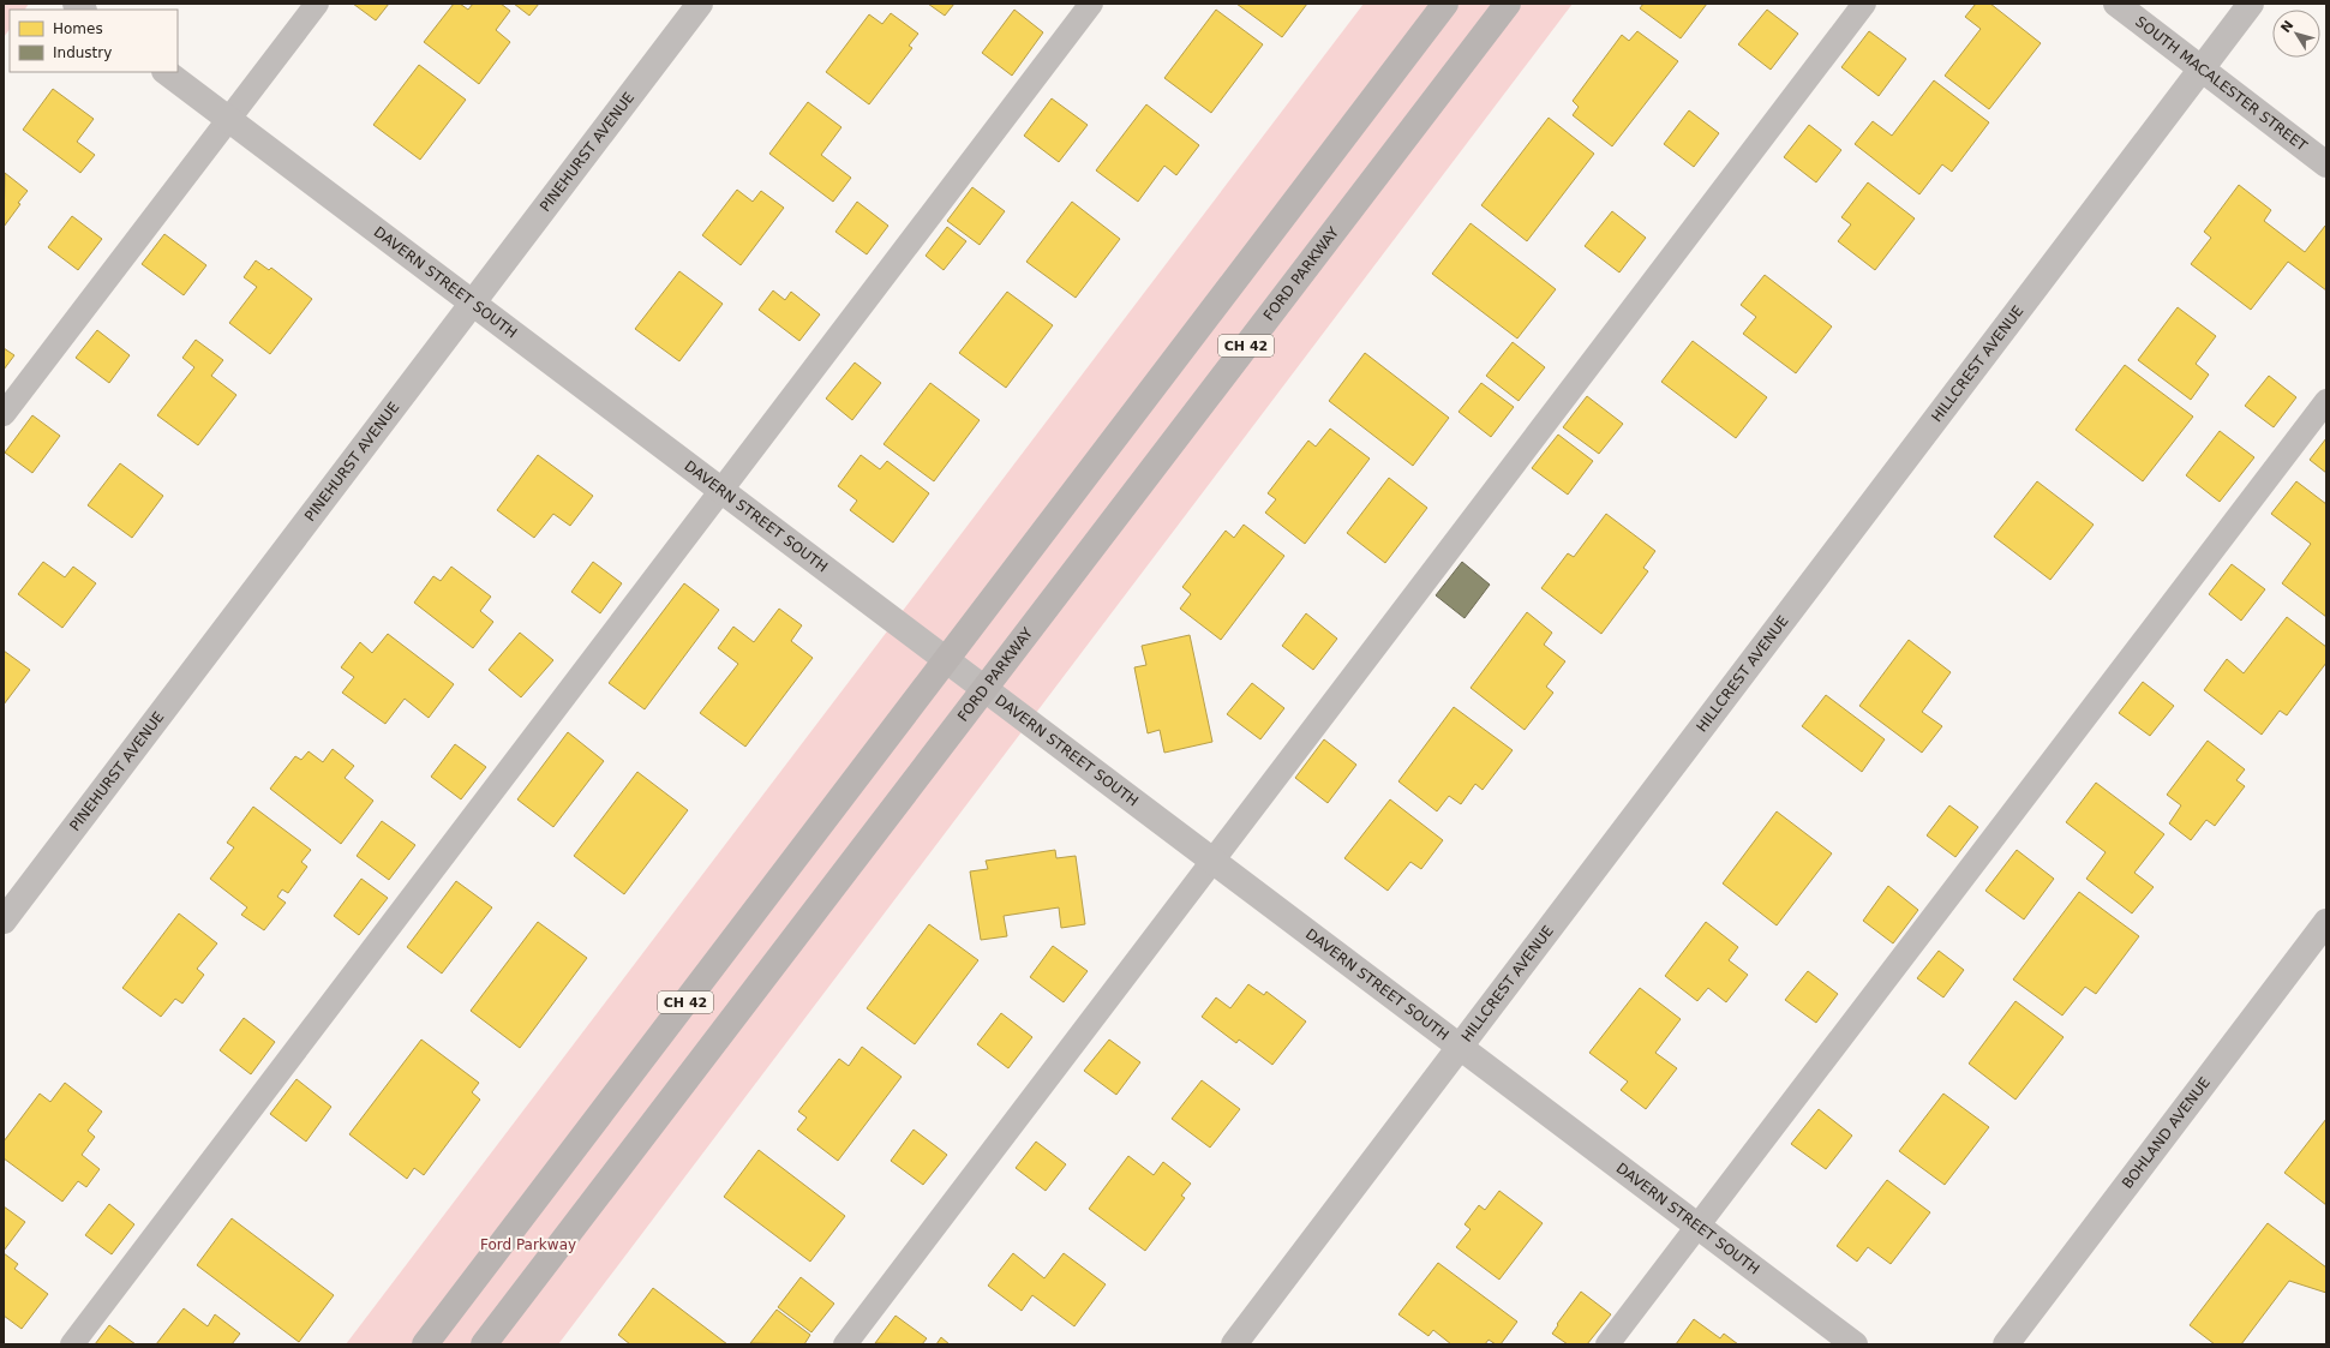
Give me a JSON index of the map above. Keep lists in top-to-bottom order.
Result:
{
  "streets": {
    "main road": ["FORD PARKWAY", "CH 42"],
    "street": [
      "SOUTH MACALESTER STREET",
      "PINEHURST AVENUE",
      "DAVERN STREET SOUTH",
      "HILLCREST AVENUE",
      "BOHLAND AVENUE"
    ]
  },
  "crossings": [
    ["SOUTH MACALESTER STREET", "HILLCREST AVENUE"],
    ["PINEHURST AVENUE", "DAVERN STREET SOUTH"],
    ["FORD PARKWAY", "DAVERN STREET SOUTH"],
    ["DAVERN STREET SOUTH", "CH 42"],
    ["DAVERN STREET SOUTH", "HILLCREST AVENUE"]
  ],
  "parks": ["Ford Parkway"],
  "legend": ["Homes", "Industry"],
  "north": "top left"
}
